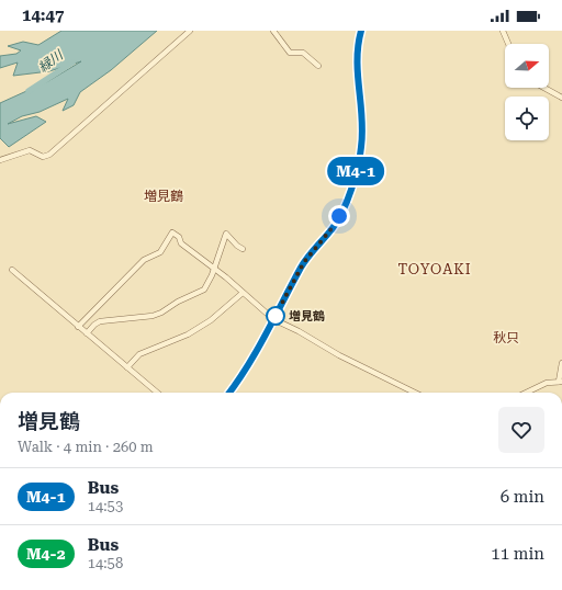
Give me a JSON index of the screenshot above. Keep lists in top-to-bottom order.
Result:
{
  "districts": ["増見鶴", "TOYOAKI", "秋只"],
  "water": ["緑川"],
  "places": ["増見鶴"],
  "lines": ["bus line M4-1"],
  "north": "right",
  "page": {
    "status": "14:47",
    "on_map": "M4-1",
    "heading": ["増見鶴", "Walk · 4 min · 260 m"],
    "list": [
      {
        "mark": "M4-1",
        "name": "Bus",
        "note": "14:53",
        "value": "6 min"
      },
      {
        "mark": "M4-2",
        "name": "Bus",
        "note": "14:58",
        "value": "11 min"
      }
    ]
  }
}
